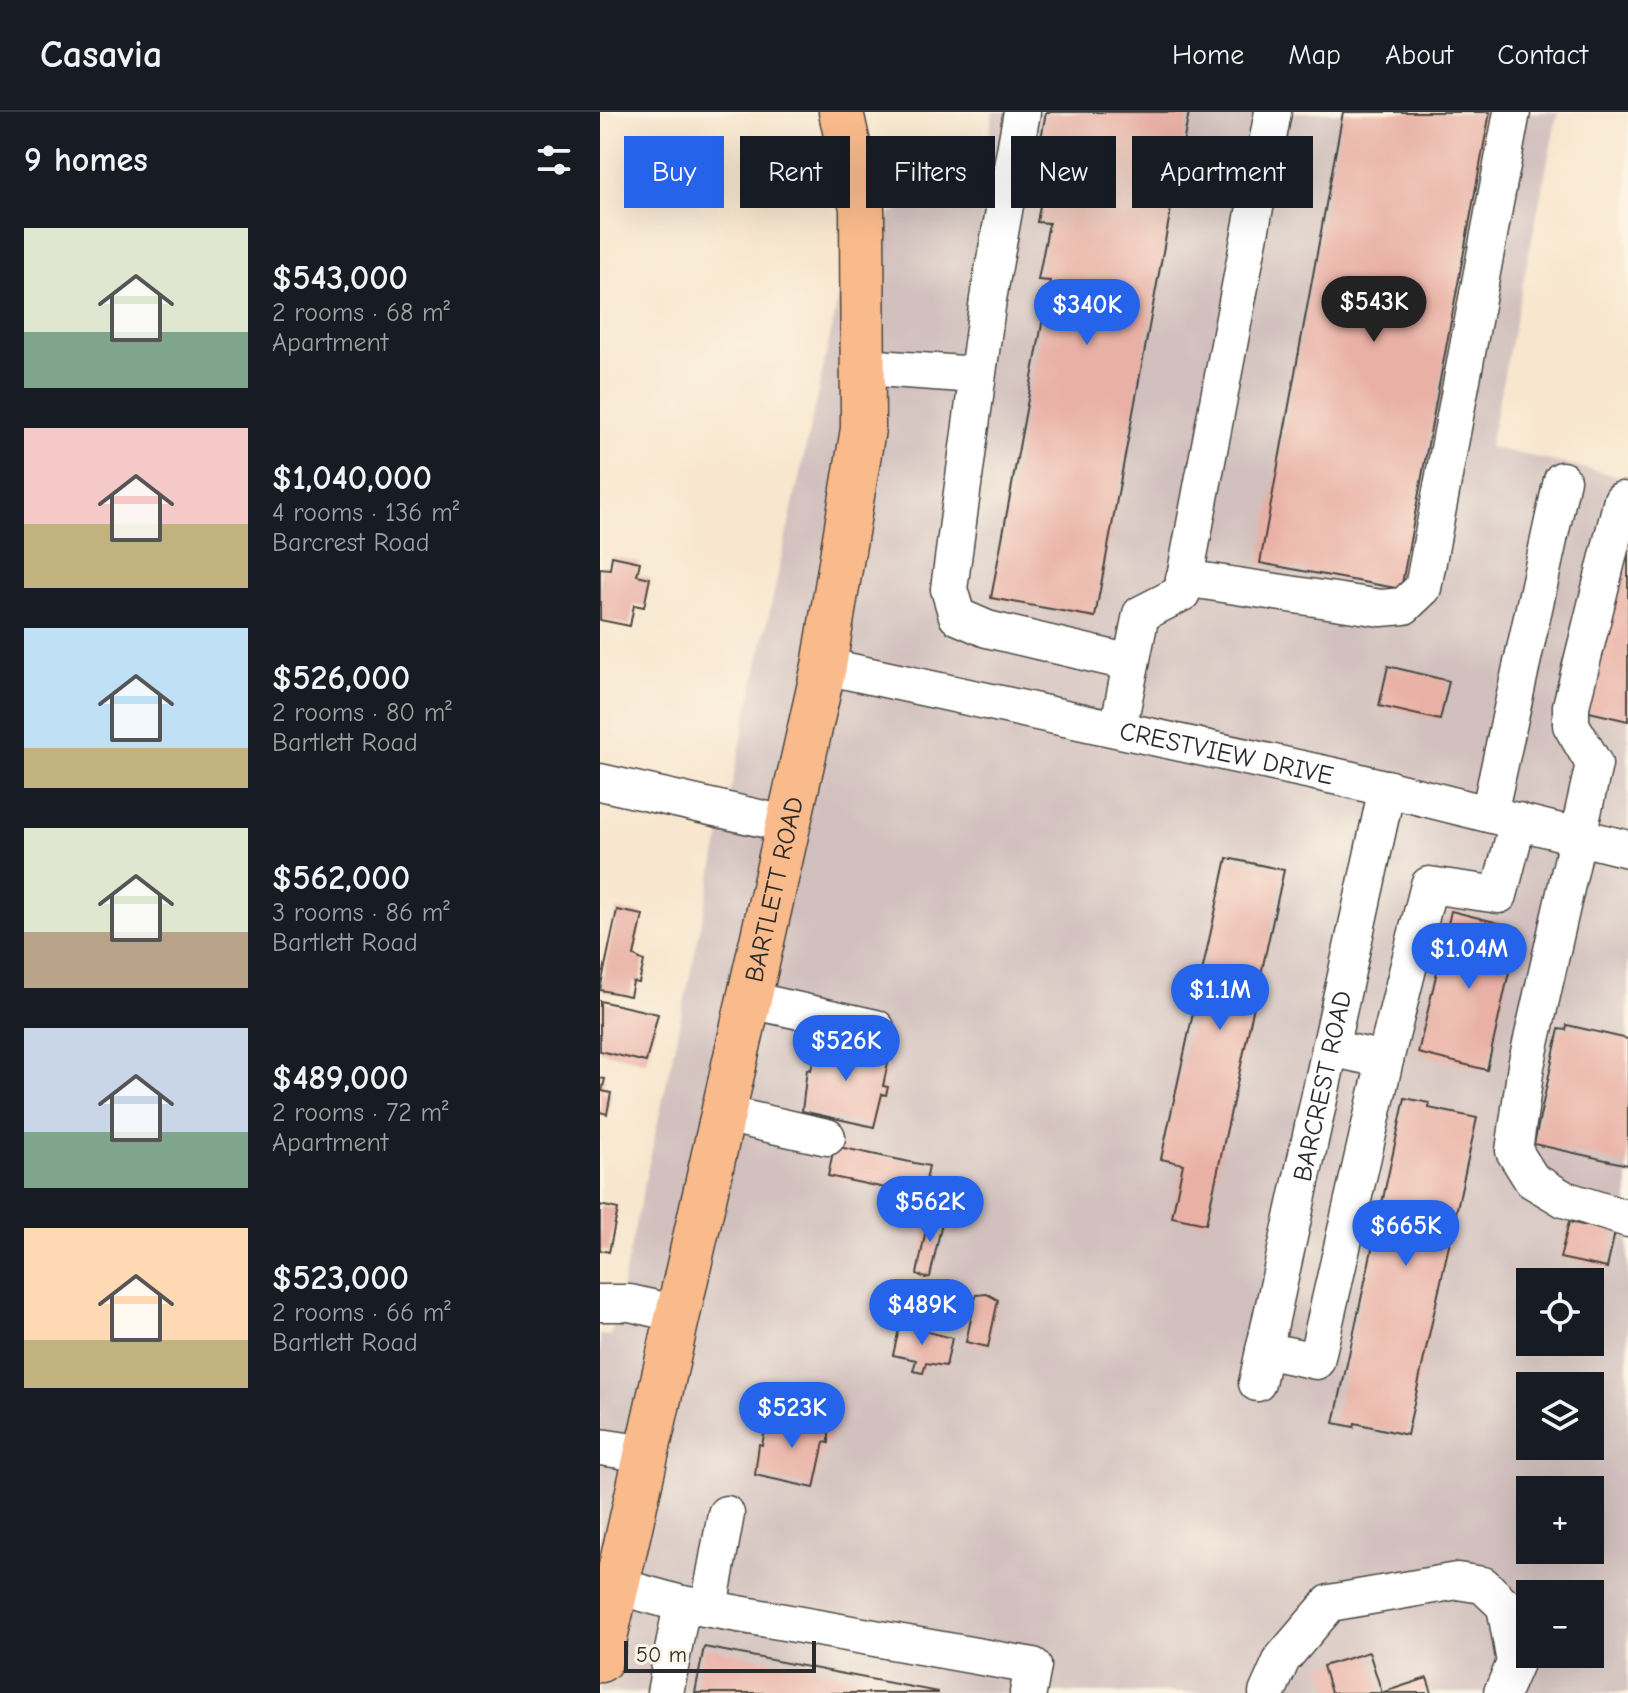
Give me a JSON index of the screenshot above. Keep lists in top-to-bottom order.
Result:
{
  "streets": {
    "main road": ["BARTLETT ROAD"],
    "street": ["CRESTVIEW DRIVE", "BARCREST ROAD"]
  },
  "crossings": [
    ["CRESTVIEW DRIVE", "BARTLETT ROAD"],
    ["CRESTVIEW DRIVE", "BARCREST ROAD"]
  ],
  "scale_bar": "50 m",
  "page": {
    "header": "Casavia",
    "nav": [
      "Home",
      "Map",
      "About",
      "Contact"
    ],
    "heading": "9 homes",
    "chip": [
      "Buy",
      "Rent",
      "Filters",
      "New",
      "Apartment"
    ],
    "list": [
      {
        "name": "$543,000",
        "note": "2 rooms · 68 m² · Apartment"
      },
      {
        "name": "$1,040,000",
        "note": "4 rooms · 136 m² · Barcrest Road"
      },
      {
        "name": "$526,000",
        "note": "2 rooms · 80 m² · Bartlett Road"
      },
      {
        "name": "$562,000",
        "note": "3 rooms · 86 m² · Bartlett Road"
      },
      {
        "name": "$489,000",
        "note": "2 rooms · 72 m² · Apartment"
      },
      {
        "name": "$523,000",
        "note": "2 rooms · 66 m² · Bartlett Road"
      }
    ],
    "price": [
      "$543K",
      "$340K",
      "$1.04M",
      "$1.1M",
      "$526K",
      "$562K",
      "$665K",
      "$489K",
      "$523K"
    ],
    "map_buttons": ["+", "−"],
    "scale": "50 m"
  }
}
